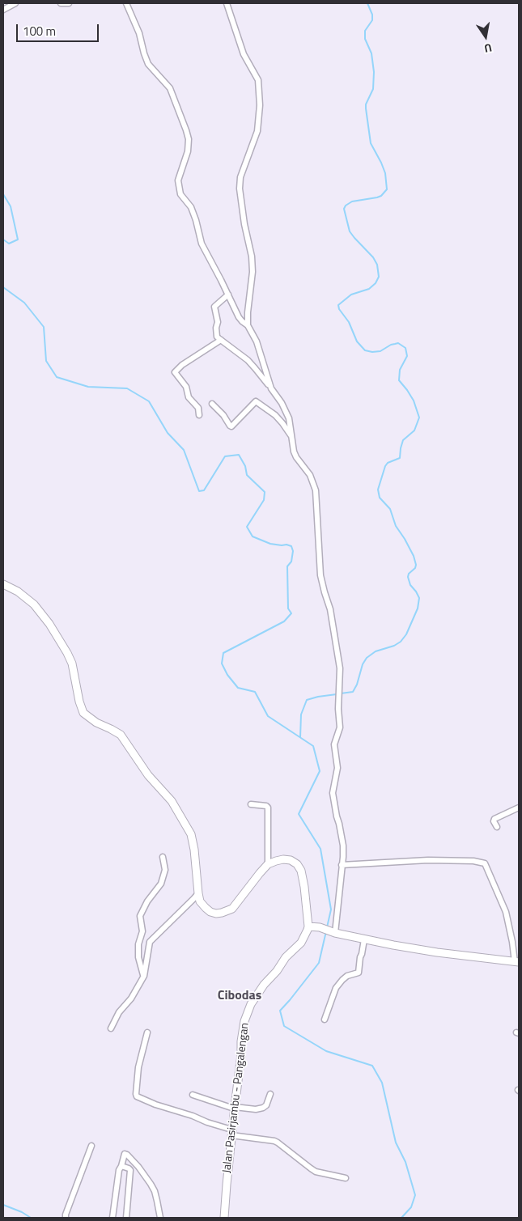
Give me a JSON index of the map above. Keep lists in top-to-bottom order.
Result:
{
  "streets": {
    "main road": ["Jalan Pasirjambu - Pangalengan"]
  },
  "districts": ["Cibodas"],
  "scale_bar": "100 m",
  "north": "bottom"
}
